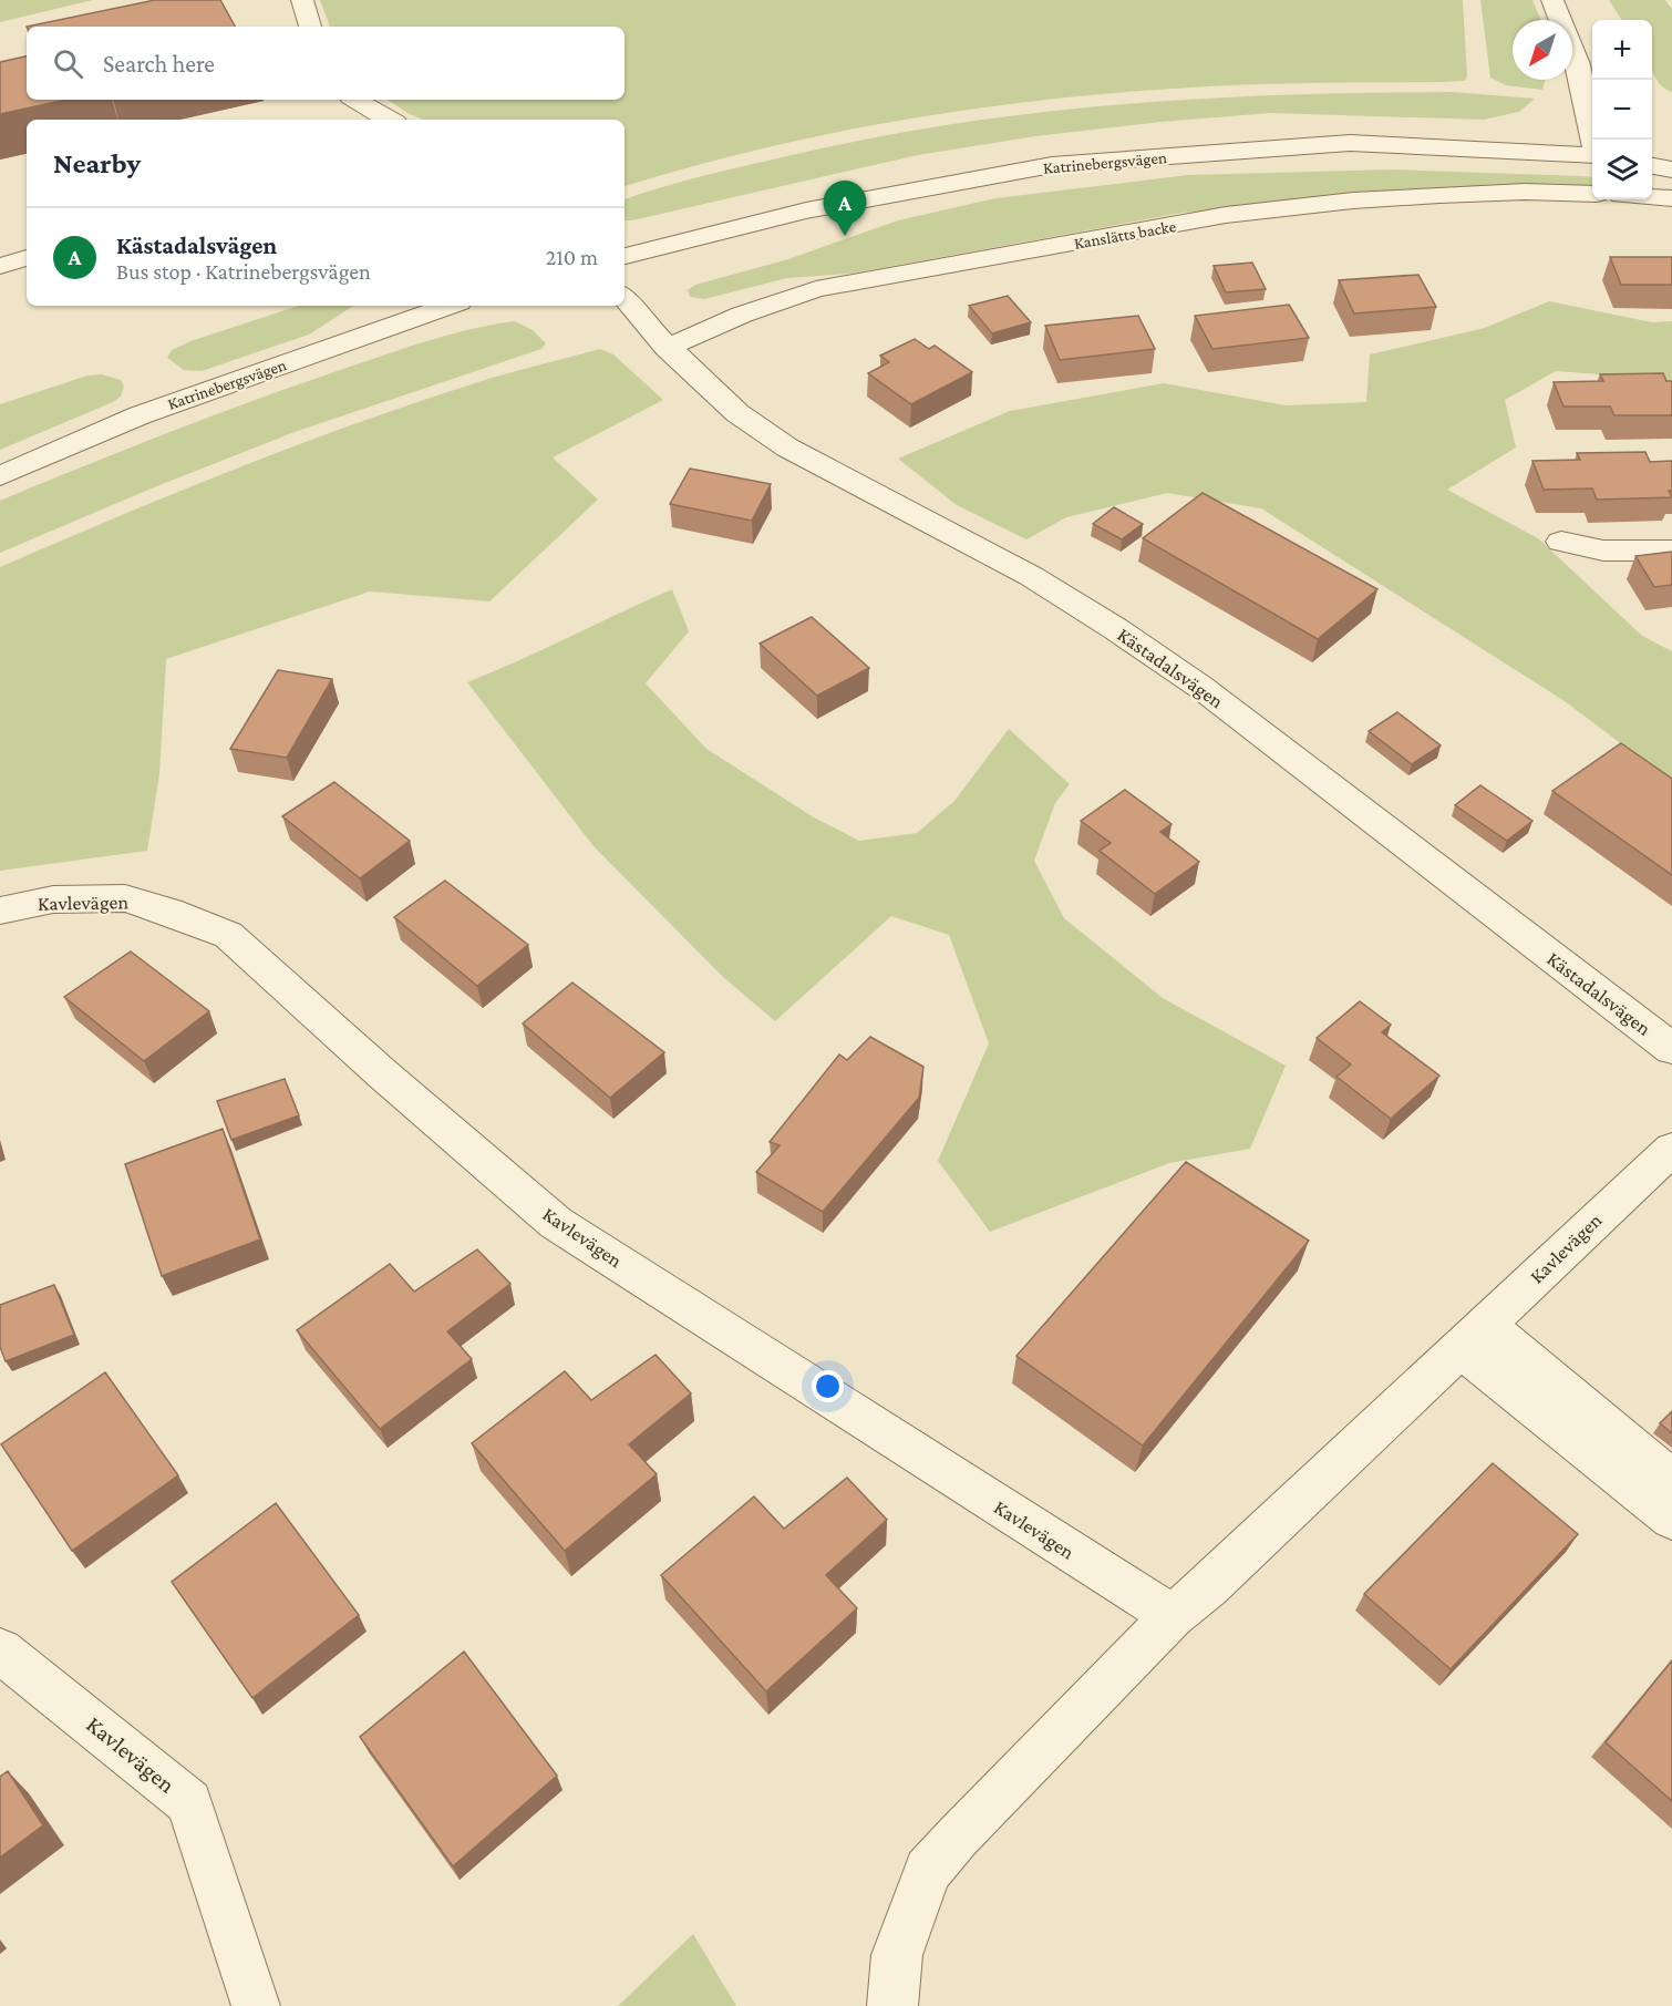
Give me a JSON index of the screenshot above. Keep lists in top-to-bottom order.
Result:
{
  "streets": {
    "street": [
      "Katrinebergsvägen",
      "Kanslätts backe",
      "Kästadalsvägen",
      "Kavlevägen"
    ]
  },
  "crossings": [
    ["Kanslätts backe", "Kästadalsvägen"]
  ],
  "north": "bottom left",
  "page": {
    "map_buttons": ["+", "−"],
    "search": "Search here",
    "heading": "Nearby",
    "pins": "A",
    "list": [
      {
        "mark": "A",
        "name": "Kästadalsvägen",
        "note": "Bus stop · Katrinebergsvägen",
        "value": "210 m"
      }
    ]
  }
}
